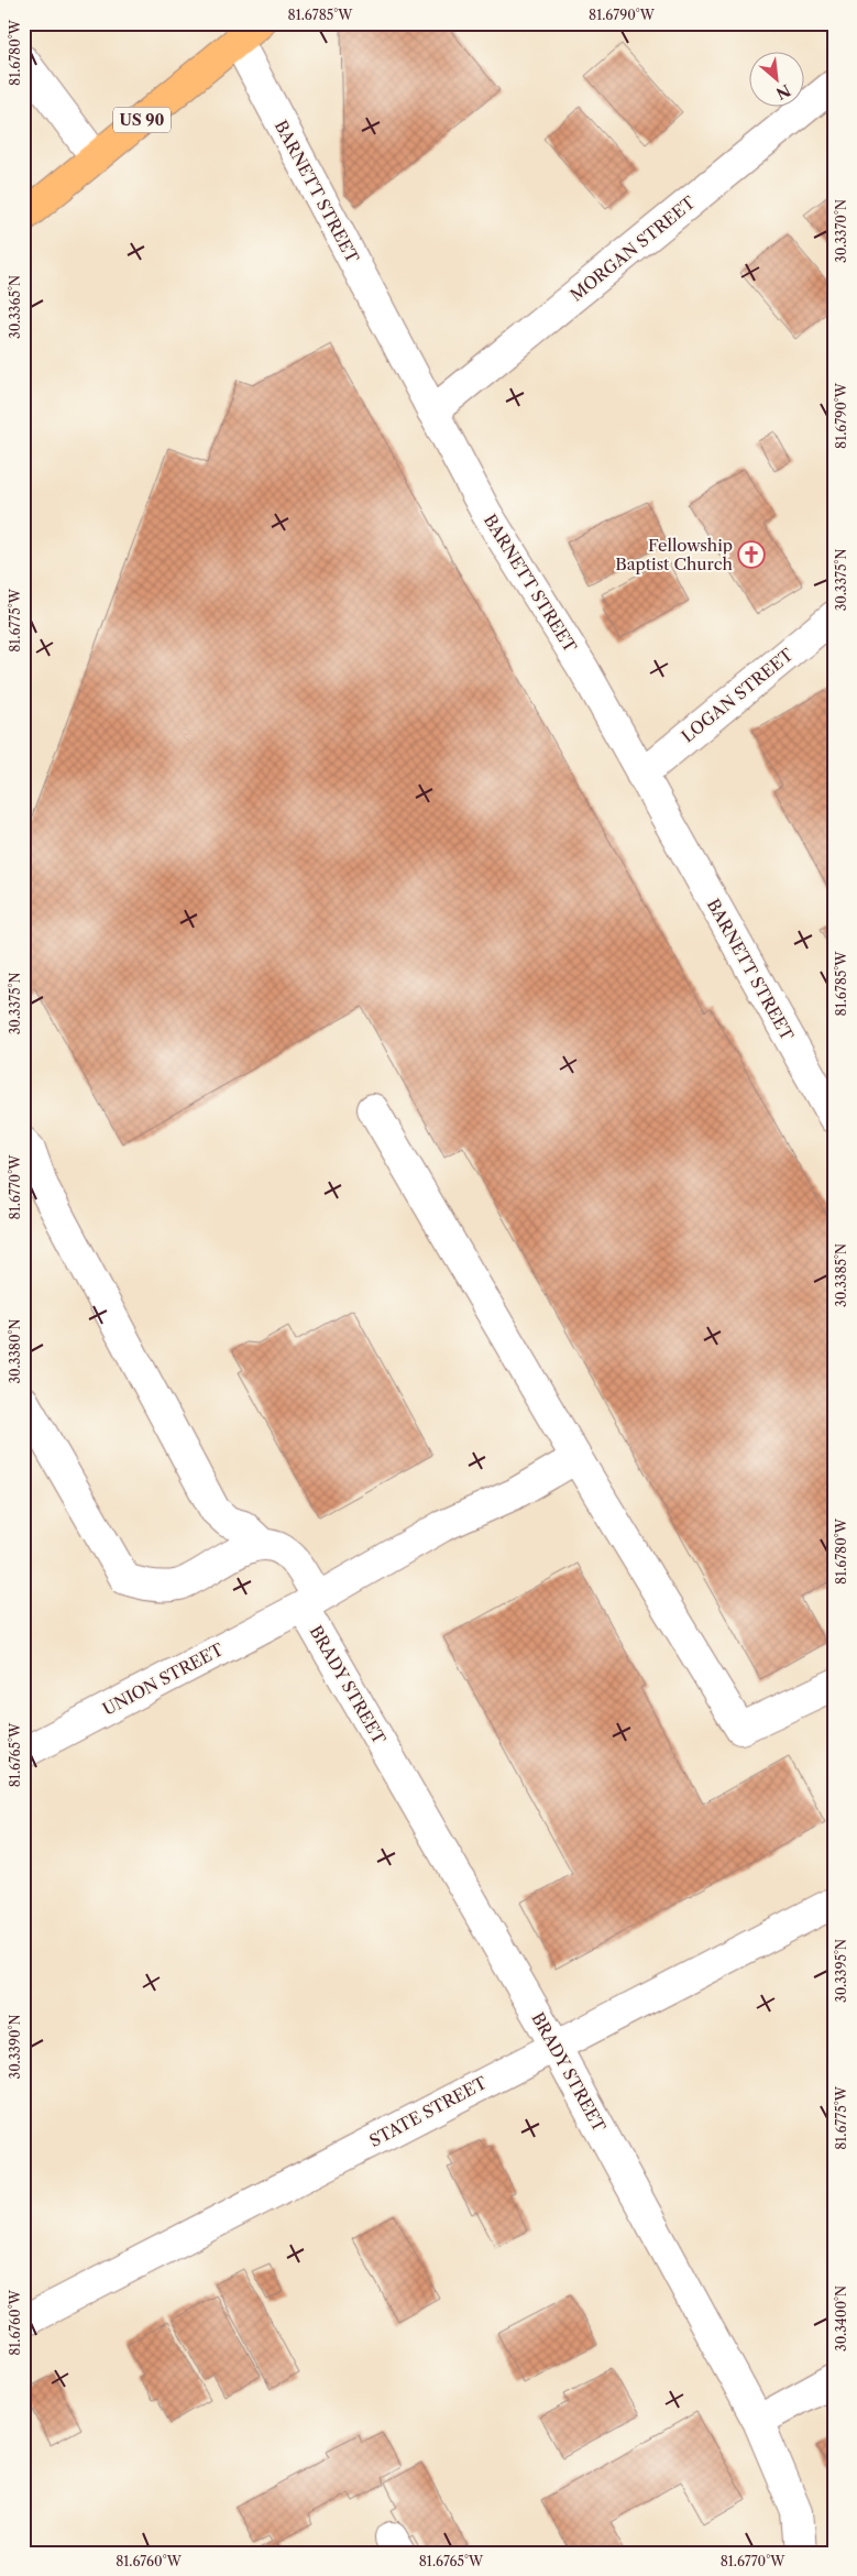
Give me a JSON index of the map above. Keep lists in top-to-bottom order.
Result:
{
  "streets": {
    "main road": ["US 90"],
    "street": [
      "BARNETT STREET",
      "MORGAN STREET",
      "LOGAN STREET",
      "UNION STREET",
      "BRADY STREET",
      "STATE STREET"
    ]
  },
  "crossings": [
    ["US 90", "BARNETT STREET"],
    ["BARNETT STREET", "MORGAN STREET"],
    ["BARNETT STREET", "LOGAN STREET"],
    ["UNION STREET", "BRADY STREET"],
    ["BRADY STREET", "STATE STREET"]
  ],
  "places": {
    "church": ["Fellowship Baptist Church"]
  },
  "north": "bottom right",
  "coordinates": [
    "81.6785°W",
    "81.6790°W",
    "81.6780°W",
    "30.3370°N",
    "30.3365°N",
    "30.3375°N",
    "81.6775°W",
    "81.6770°W",
    "30.3385°N",
    "30.3380°N",
    "81.6765°W",
    "30.3395°N",
    "30.3390°N",
    "30.3400°N",
    "81.6760°W"
  ]
}
